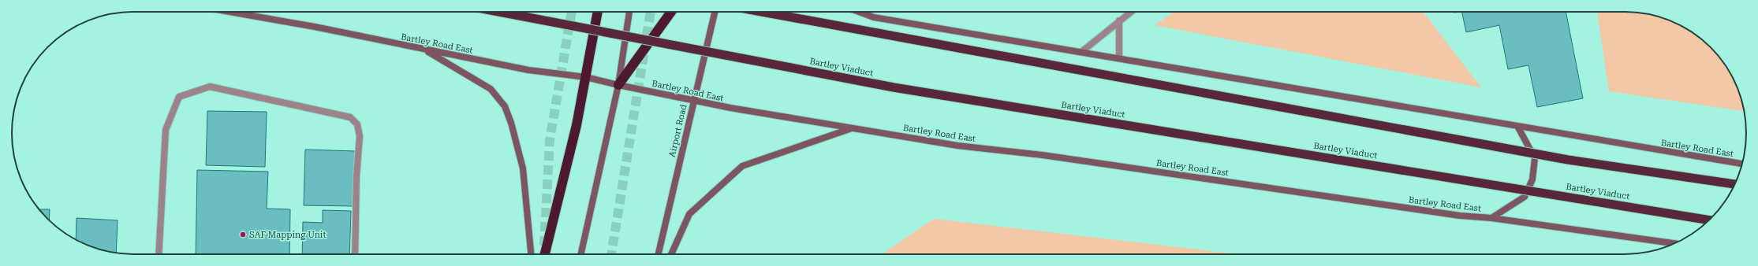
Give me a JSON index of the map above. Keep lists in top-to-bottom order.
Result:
{
  "streets": {
    "highway": ["Bartley Viaduct"],
    "main road": ["Bartley Road East", "Airport Road"]
  },
  "crossings": [
    ["Bartley Road East", "Airport Road"]
  ],
  "places": ["SAF Mapping Unit"]
}
